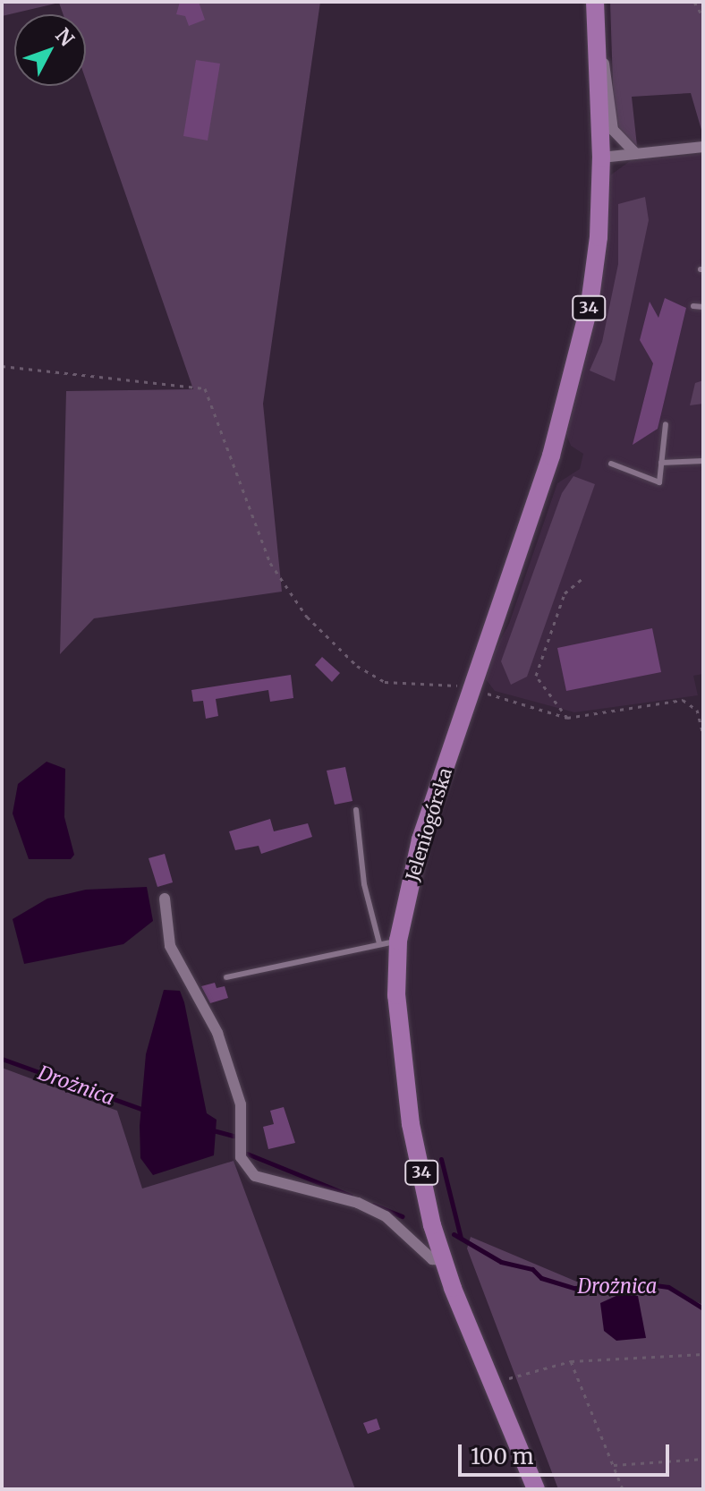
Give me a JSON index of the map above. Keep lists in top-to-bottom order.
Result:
{
  "streets": {
    "main road": ["34", "Jeleniogórska"]
  },
  "crossings": [
    ["34", "Jeleniogórska"]
  ],
  "water": ["Drożnica"],
  "scale_bar": "100 m",
  "north": "top right"
}
